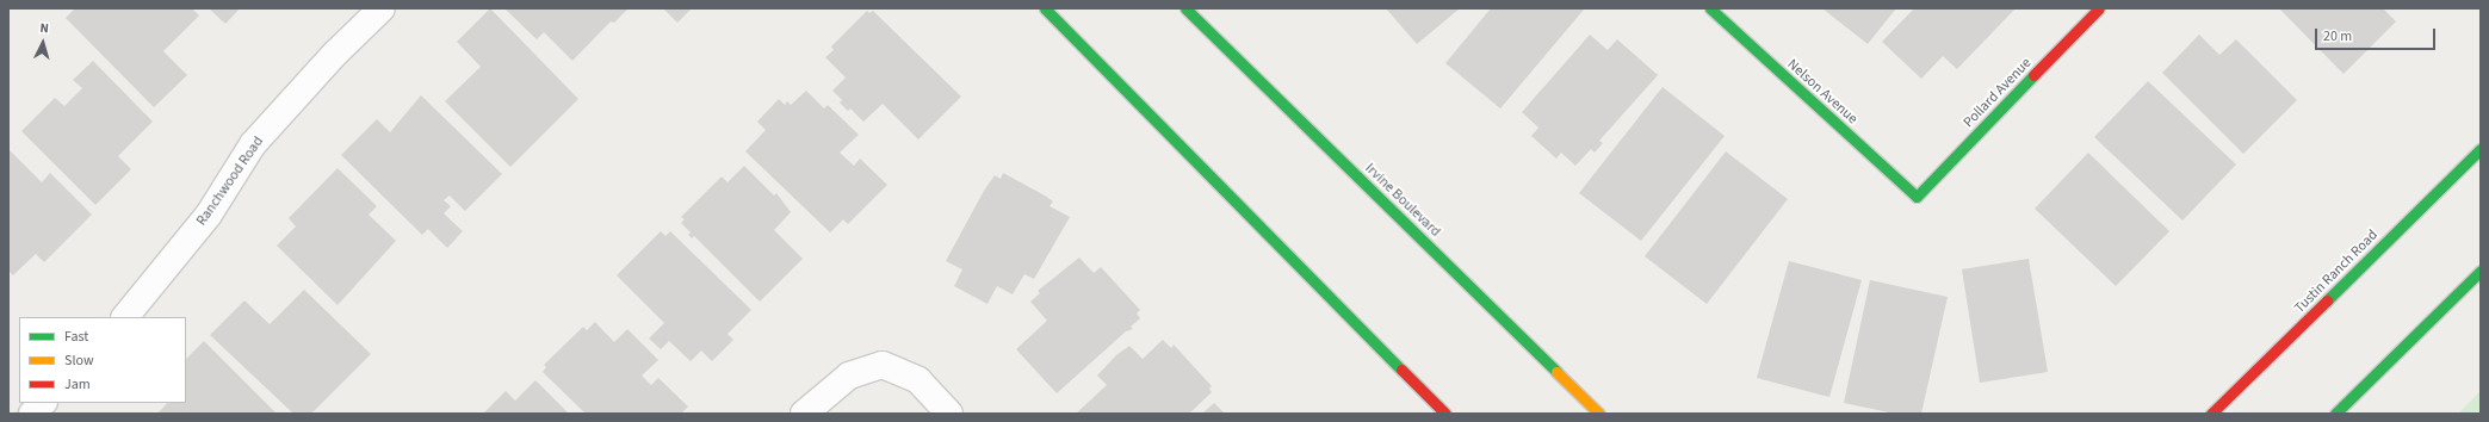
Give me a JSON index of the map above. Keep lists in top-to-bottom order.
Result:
{
  "streets": {
    "main road": [
      "Nelson Avenue",
      "Pollard Avenue",
      "Irvine Boulevard",
      "Tustin Ranch Road"
    ],
    "street": ["Ranchwood Road"]
  },
  "crossings": [
    ["Nelson Avenue", "Pollard Avenue"]
  ],
  "legend": ["Fast", "Slow", "Jam"],
  "scale_bar": "20 m",
  "north": "top"
}
